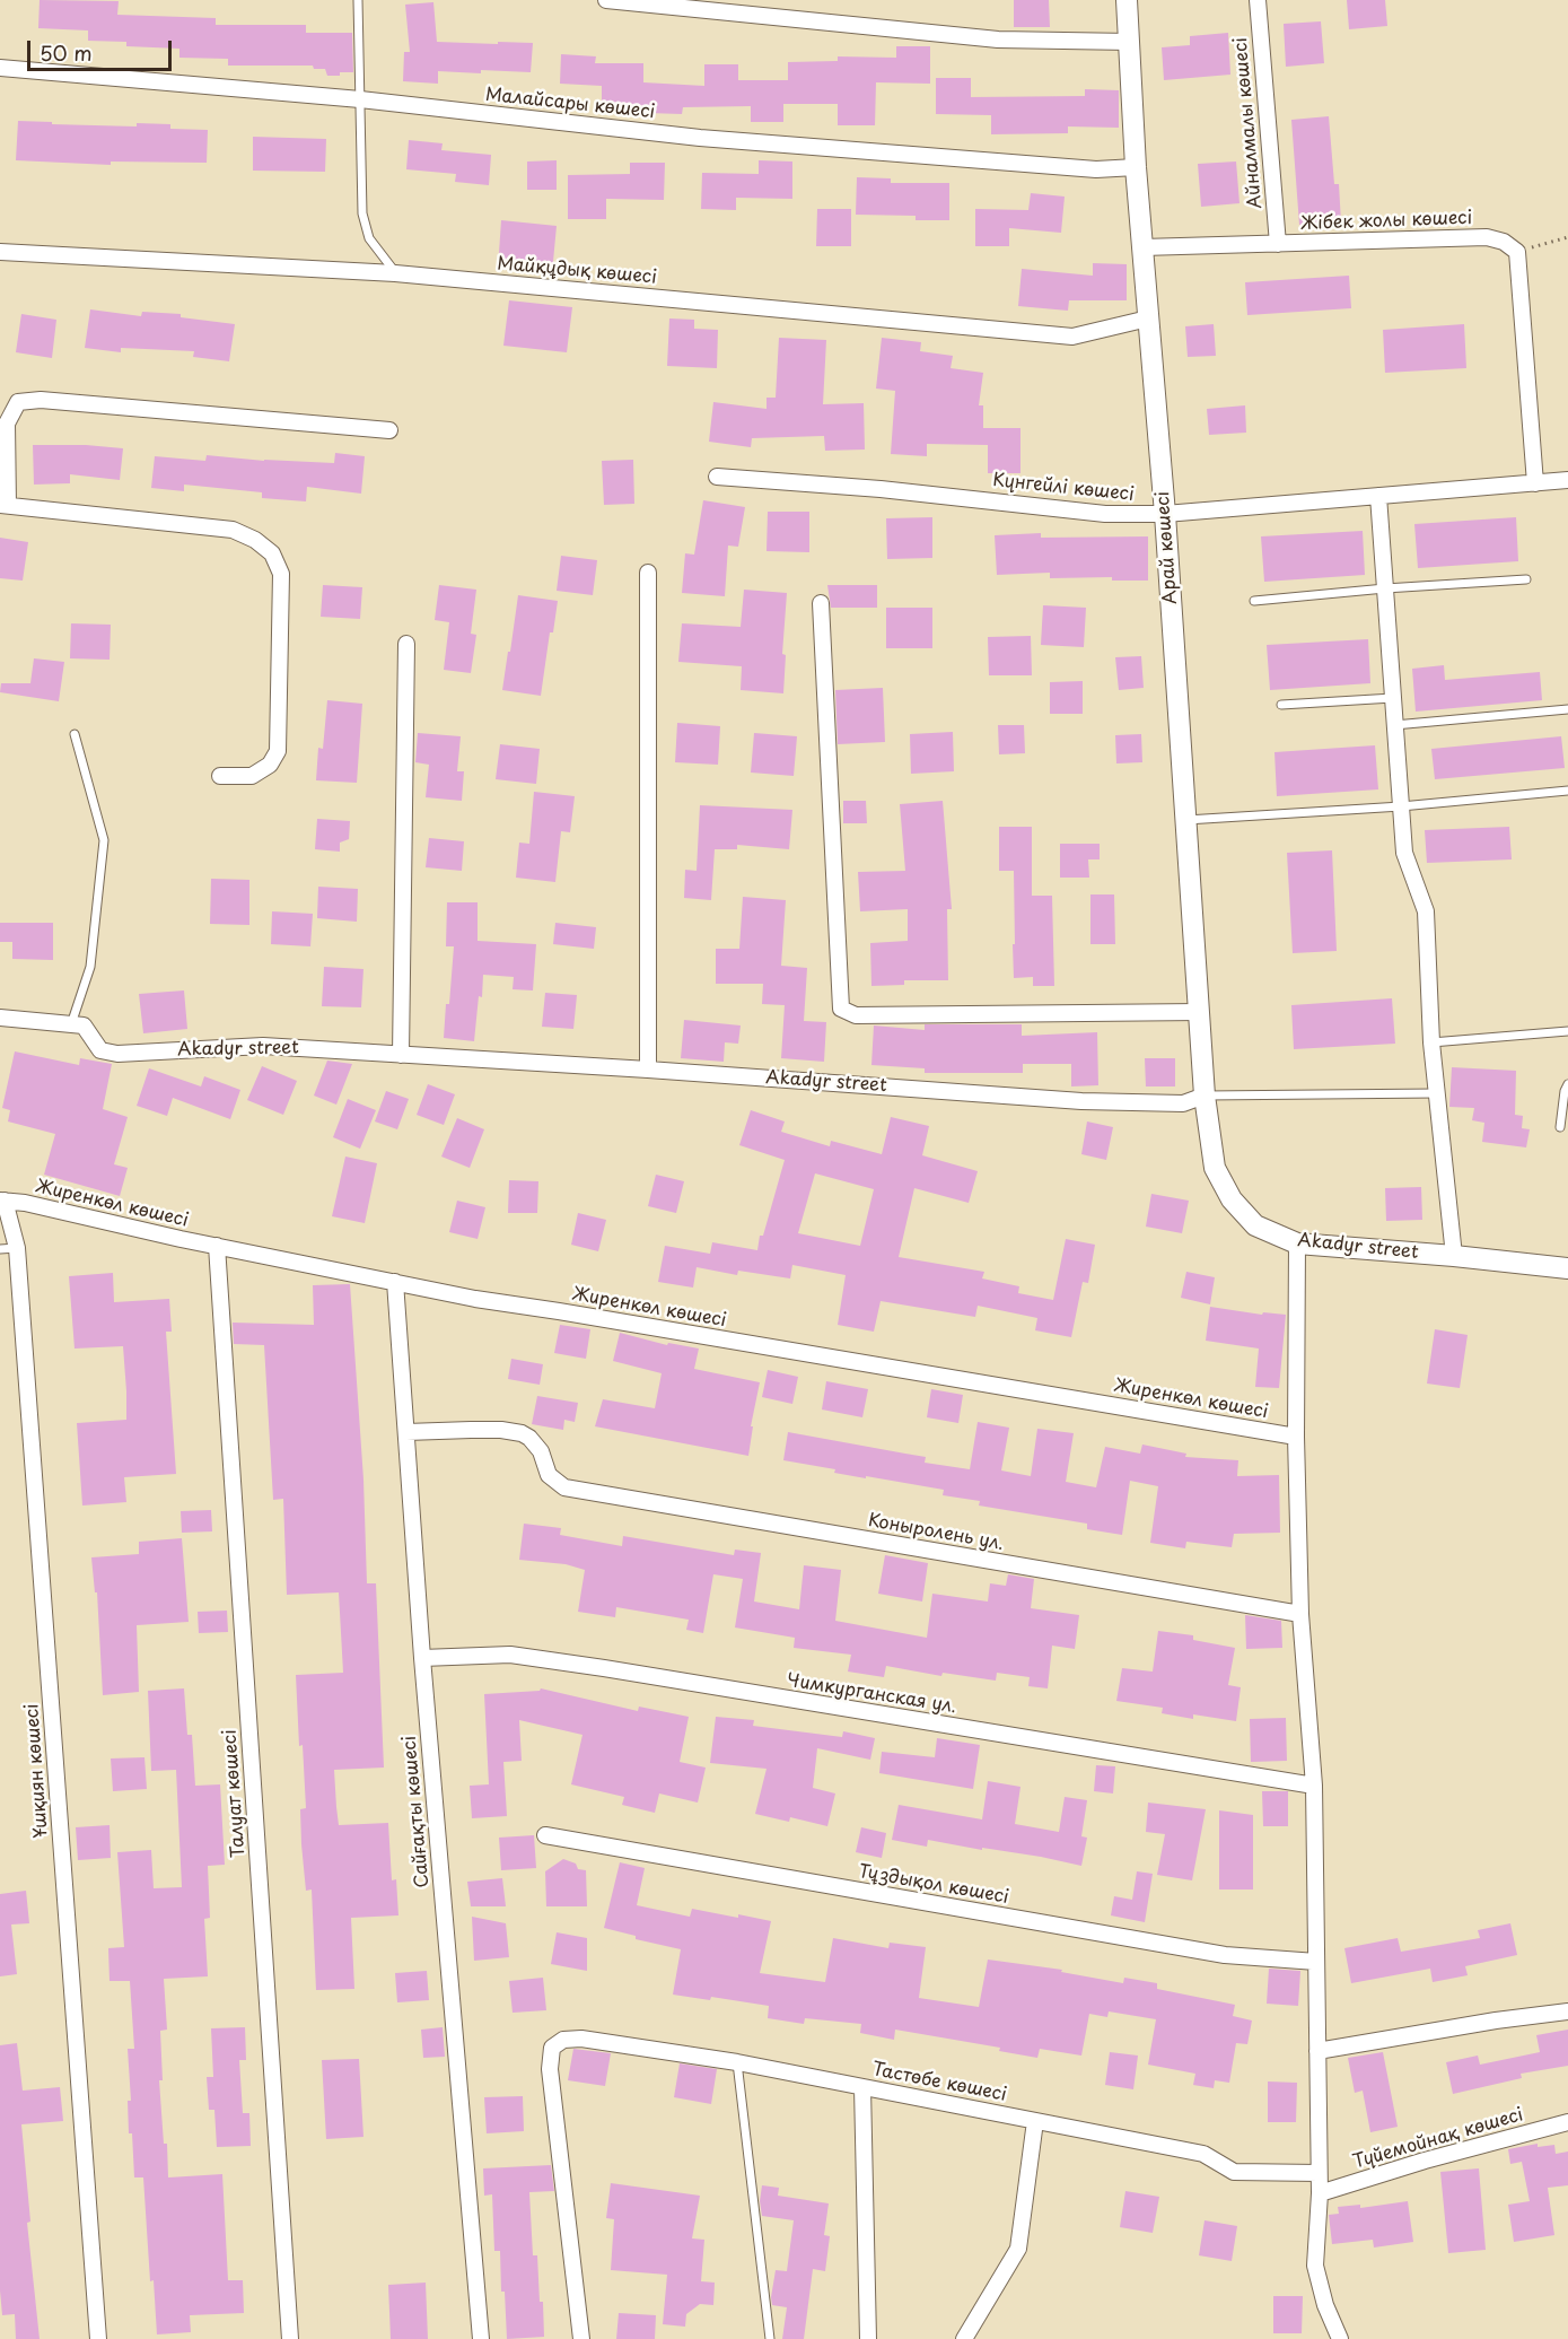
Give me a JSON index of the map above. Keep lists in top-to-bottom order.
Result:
{
  "streets": {
    "street": [
      "Малайсары көшесі",
      "Айналмалы көшесі",
      "Жібек жолы көшесі",
      "Майқұдық көшесі",
      "Күнгейлі көшесі",
      "Арай көшесі",
      "Akadyr street",
      "Жиренкөл көшесі",
      "Коныролень ул.",
      "Чимкурганская ул.",
      "Ұшқиян көшесі",
      "Талуат көшесі",
      "Сайғақты көшесі",
      "Тұздықол көшесі",
      "Тастөбе көшесі",
      "Түйемойнақ көшесі"
    ]
  },
  "crossings": [
    ["Малайсары көшесі", "Арай көшесі"],
    ["Айналмалы көшесі", "Жібек жолы көшесі"],
    ["Жібек жолы көшесі", "Арай көшесі"],
    ["Майқұдық көшесі", "Арай көшесі"],
    ["Күнгейлі көшесі", "Арай көшесі"],
    ["Арай көшесі", "Akadyr street"],
    ["Жиренкөл көшесі", "Ұшқиян көшесі"],
    ["Жиренкөл көшесі", "Талуат көшесі"],
    ["Жиренкөл көшесі", "Сайғақты көшесі"],
    ["Коныролень ул.", "Сайғақты көшесі"],
    ["Чимкурганская ул.", "Сайғақты көшесі"]
  ],
  "scale_bar": "50 m"
}
